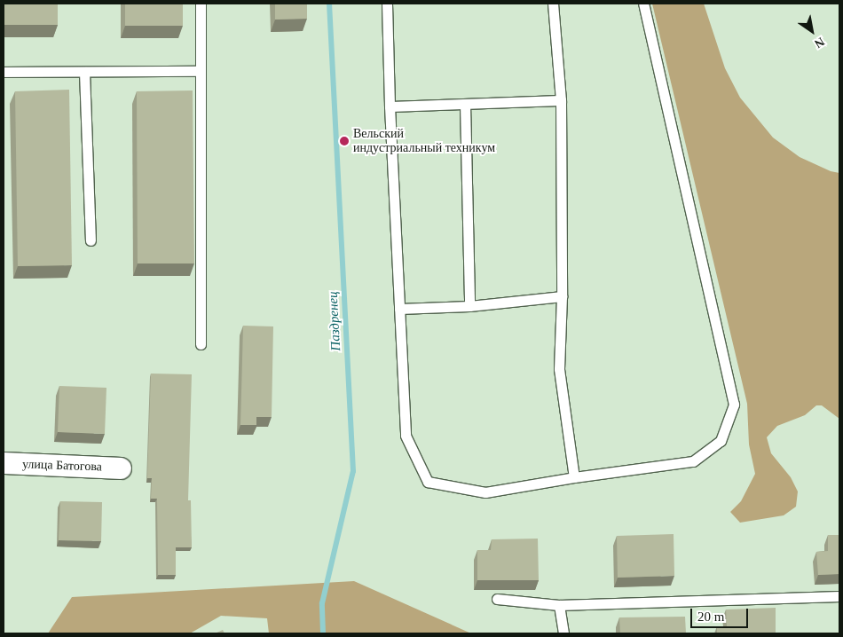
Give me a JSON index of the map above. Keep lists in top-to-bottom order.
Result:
{
  "streets": {
    "street": ["улица Батогова"]
  },
  "water": ["Паздренец"],
  "places": ["Вельский индустриальный техникум"],
  "scale_bar": "20 m",
  "north": "bottom right"
}
